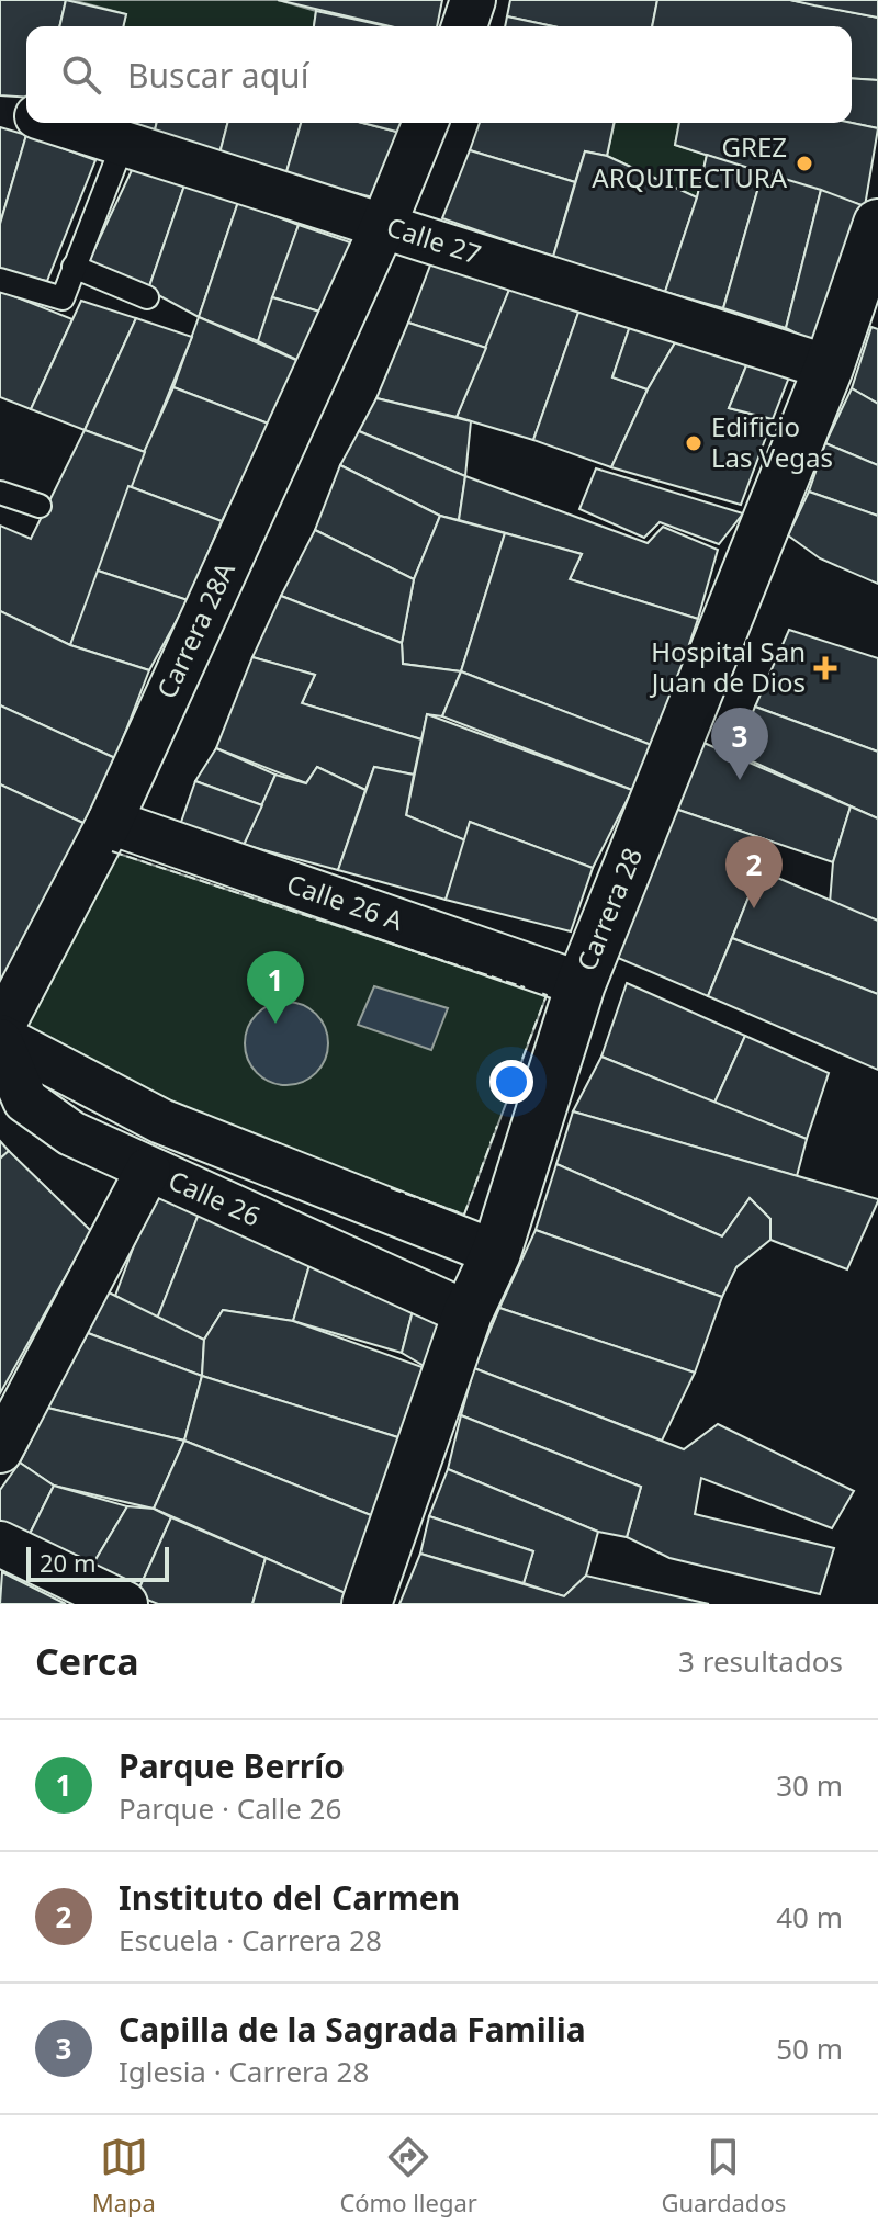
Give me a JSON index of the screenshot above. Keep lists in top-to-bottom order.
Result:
{
  "streets": {
    "main road": ["Carrera 28"],
    "street": [
      "Calle 27",
      "Carrera 28A",
      "Calle 26 A",
      "Calle 26"
    ]
  },
  "crossings": [
    ["Calle 27", "Carrera 28A"],
    ["Calle 27", "Carrera 28"],
    ["Carrera 28A", "Calle 26 A"],
    ["Carrera 28A", "Calle 26"],
    ["Calle 26 A", "Carrera 28"],
    ["Carrera 28", "Calle 26"]
  ],
  "places": {
    "other": ["GREZ ARQUITECTURA", "Edificio Las Vegas"],
    "health": ["Hospital San Juan de Dios"]
  },
  "scale_bar": "20 m",
  "page": {
    "search": "Buscar aquí",
    "pins": ["3", "2", "1"],
    "scale": "20 m",
    "heading": ["Cerca", "3 resultados"],
    "list": [
      {
        "mark": "1",
        "name": "Parque Berrío",
        "note": "Parque · Calle 26",
        "value": "30 m"
      },
      {
        "mark": "2",
        "name": "Instituto del Carmen",
        "note": "Escuela · Carrera 28",
        "value": "40 m"
      },
      {
        "mark": "3",
        "name": "Capilla de la Sagrada Familia",
        "note": "Iglesia · Carrera 28",
        "value": "50 m"
      }
    ],
    "nav": ["Mapa", "Cómo llegar", "Guardados"]
  }
}
